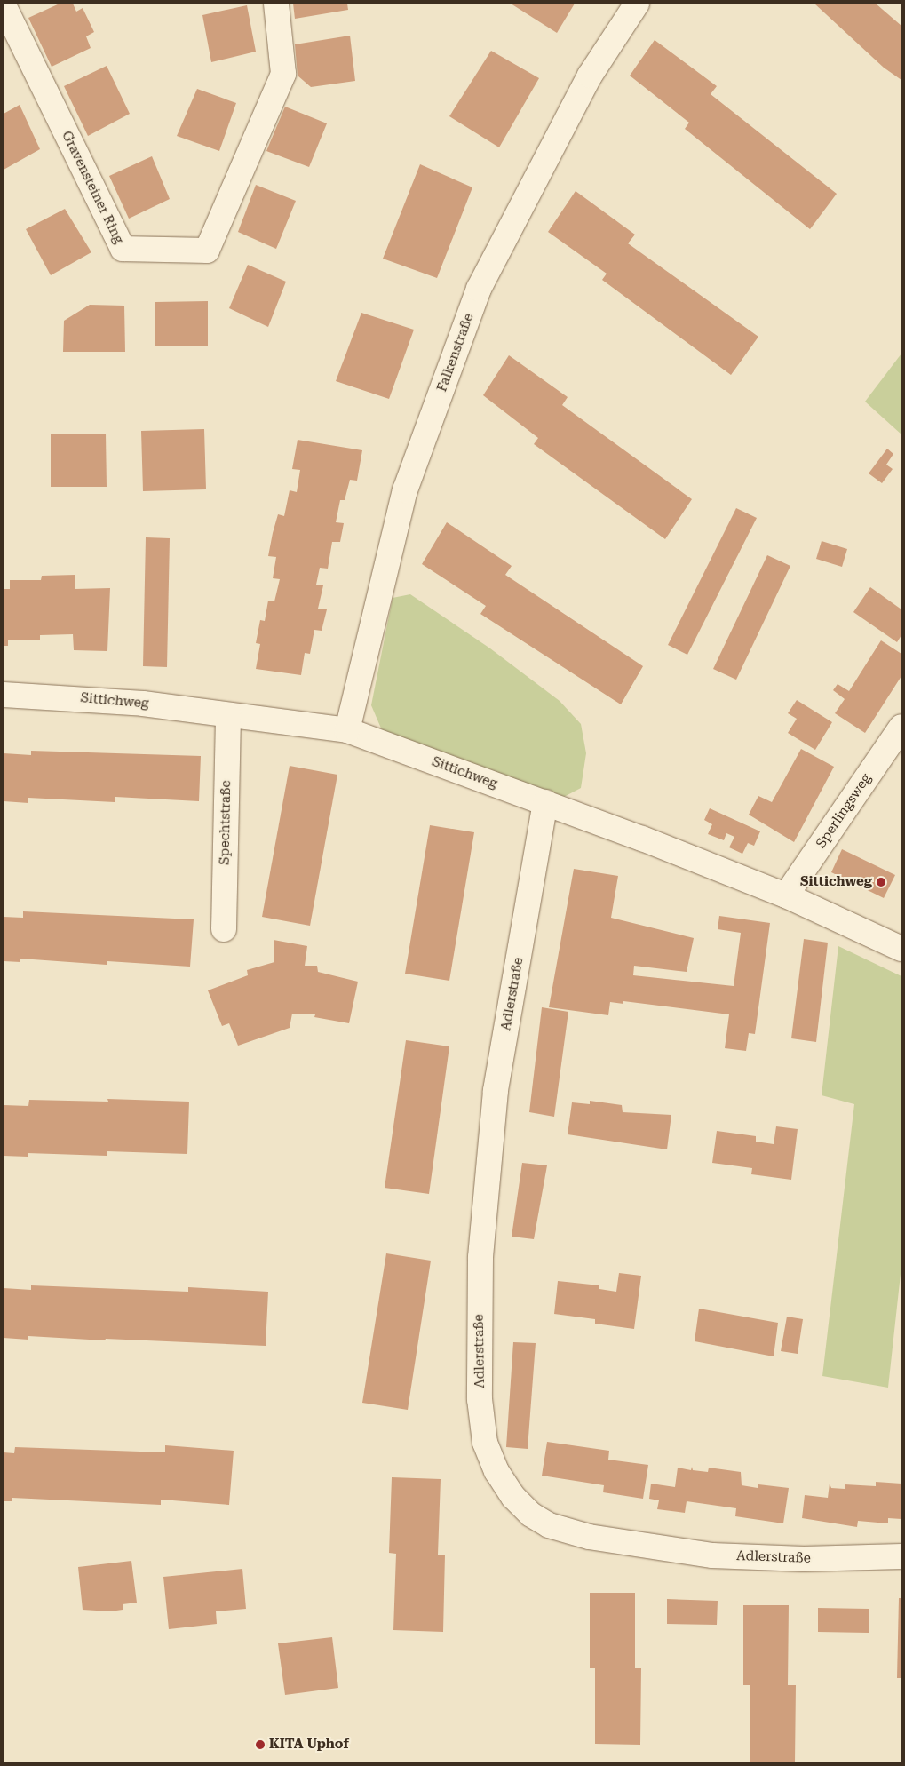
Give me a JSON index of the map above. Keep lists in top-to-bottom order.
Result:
{
  "streets": {
    "street": [
      "Gravensteiner Ring",
      "Falkenstraße",
      "Sittichweg",
      "Sperlingsweg",
      "Spechtstraße",
      "Adlerstraße"
    ]
  },
  "crossings": [
    ["Falkenstraße", "Sittichweg"],
    ["Sittichweg", "Sperlingsweg"],
    ["Sittichweg", "Spechtstraße"],
    ["Sittichweg", "Adlerstraße"]
  ],
  "places": ["Sittichweg", "KITA Uphof"]
}
